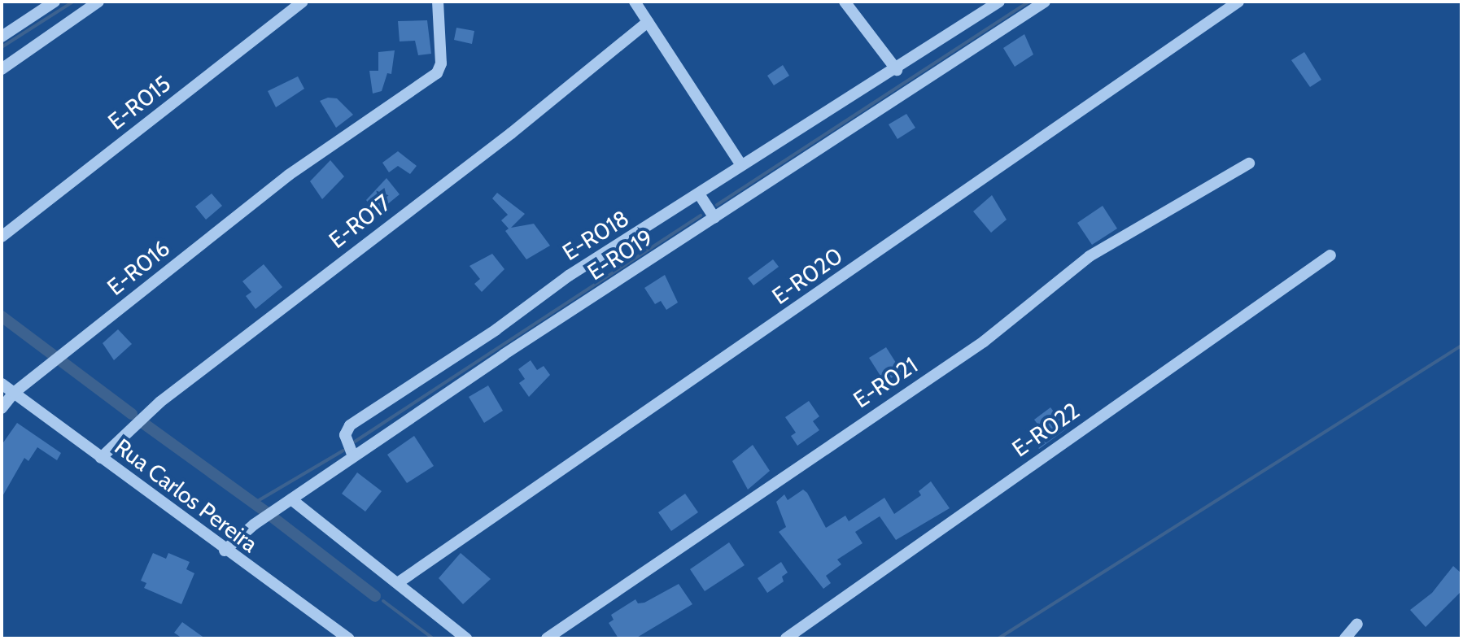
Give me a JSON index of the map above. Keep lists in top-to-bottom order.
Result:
{
  "streets": {
    "street": [
      "E-R015",
      "E-R017",
      "E-R018",
      "E-R019",
      "E-R016",
      "E-R020",
      "E-R021",
      "E-R022",
      "Rua Carlos Pereira"
    ]
  },
  "crossings": [
    ["E-R017", "Rua Carlos Pereira"],
    ["E-R018", "E-R019"],
    ["E-R019", "Rua Carlos Pereira"],
    ["E-R016", "Rua Carlos Pereira"]
  ]
}
